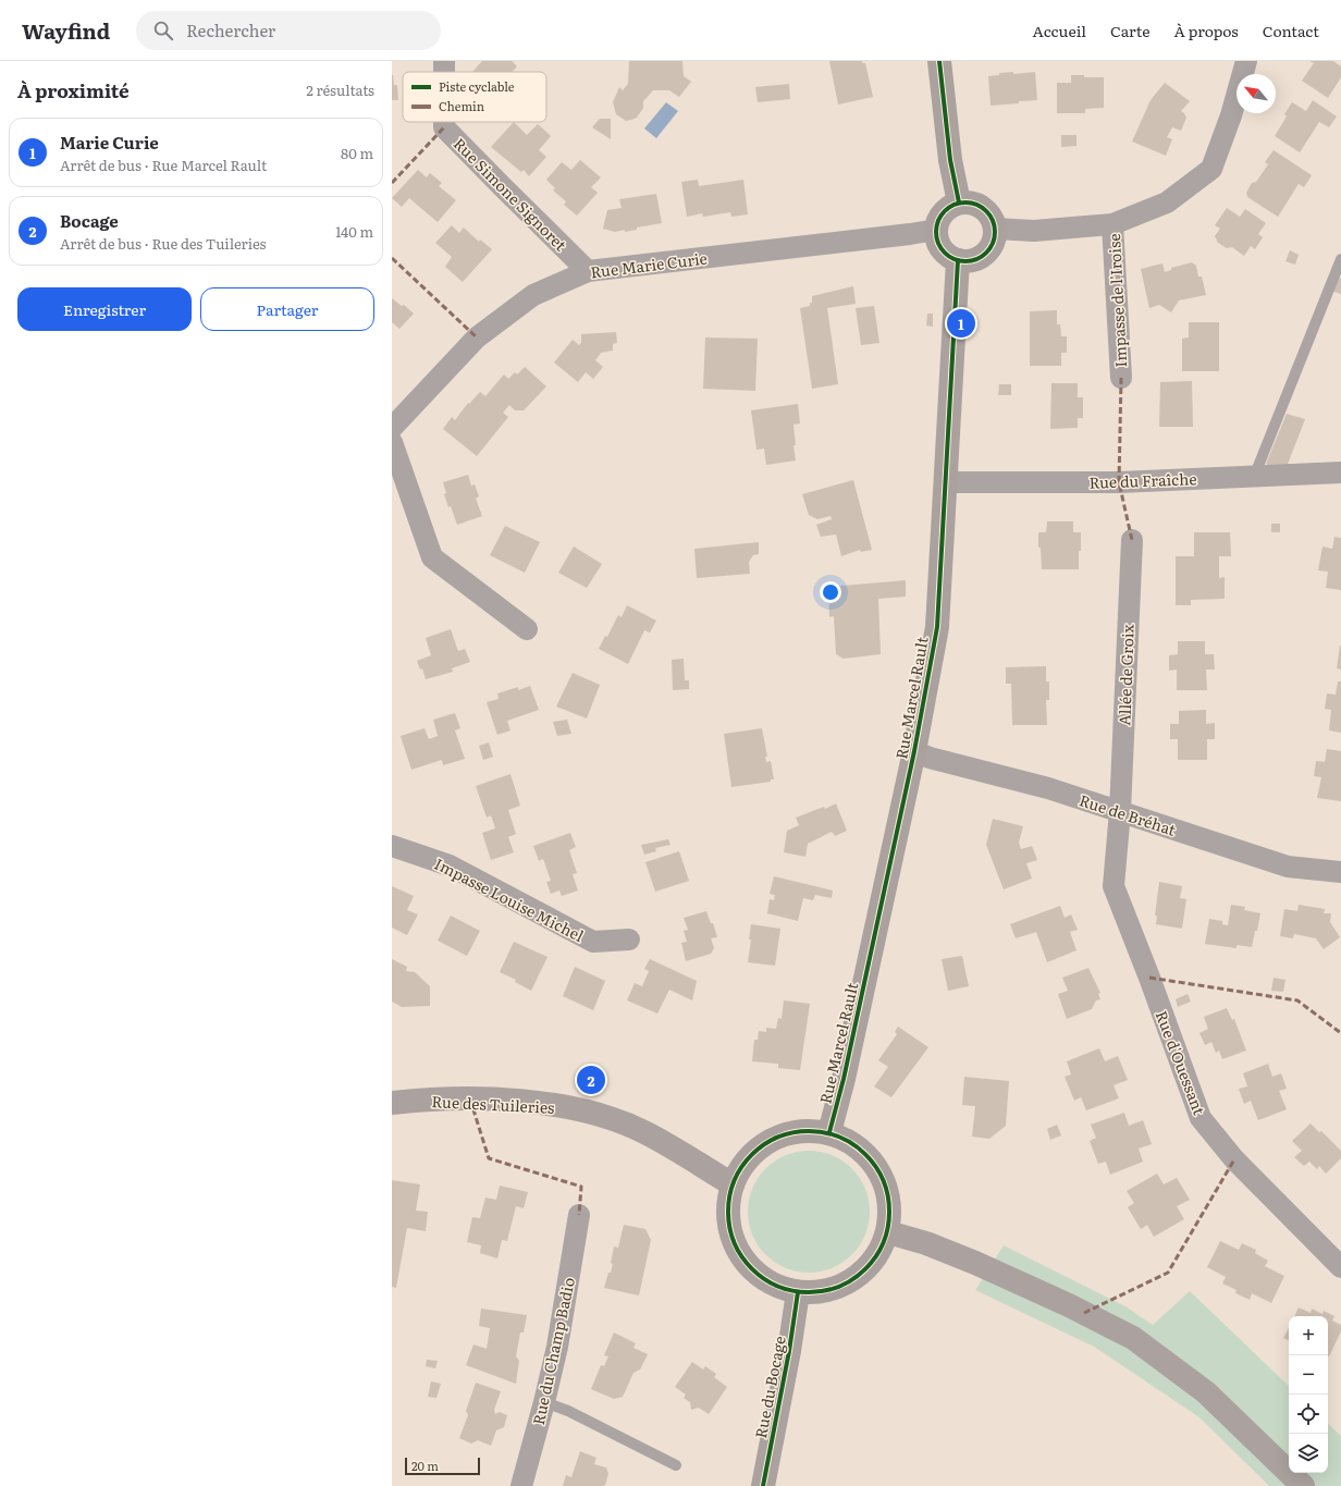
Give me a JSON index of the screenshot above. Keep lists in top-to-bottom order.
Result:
{
  "streets": {
    "street": [
      "Rue Simone Signoret",
      "Rue Marie Curie",
      "Impasse de l'Iroise",
      "Rue du Fraîche",
      "Allée de Groix",
      "Rue Marcel Rault",
      "Rue de Bréhat",
      "Impasse Louise Michel",
      "Rue d'Ouessant",
      "Rue des Tuileries",
      "Rue du Champ Badio",
      "Rue du Bocage"
    ]
  },
  "crossings": [
    ["Rue Simone Signoret", "Rue Marie Curie"],
    ["Rue Marie Curie", "Rue Marcel Rault"],
    ["Rue du Fraîche", "Rue Marcel Rault"],
    ["Allée de Groix", "Rue de Bréhat"],
    ["Allée de Groix", "Rue d'Ouessant"],
    ["Rue Marcel Rault", "Rue de Bréhat"],
    ["Rue de Bréhat", "Rue d'Ouessant"]
  ],
  "legend": ["Piste cyclable", "Chemin"],
  "scale_bar": "20 m",
  "north": "top left",
  "page": {
    "header": "Wayfind",
    "search": "Rechercher",
    "nav": [
      "Accueil",
      "Carte",
      "À propos",
      "Contact"
    ],
    "heading": ["À proximité", "2 résultats"],
    "list": [
      {
        "mark": "1",
        "name": "Marie Curie",
        "note": "Arrêt de bus · Rue Marcel Rault",
        "value": "80 m"
      },
      {
        "mark": "2",
        "name": "Bocage",
        "note": "Arrêt de bus · Rue des Tuileries",
        "value": "140 m"
      }
    ],
    "buttons": ["Enregistrer", "Partager"],
    "pins": ["1", "2"],
    "map_buttons": ["+", "−"],
    "scale": "20 m"
  }
}
